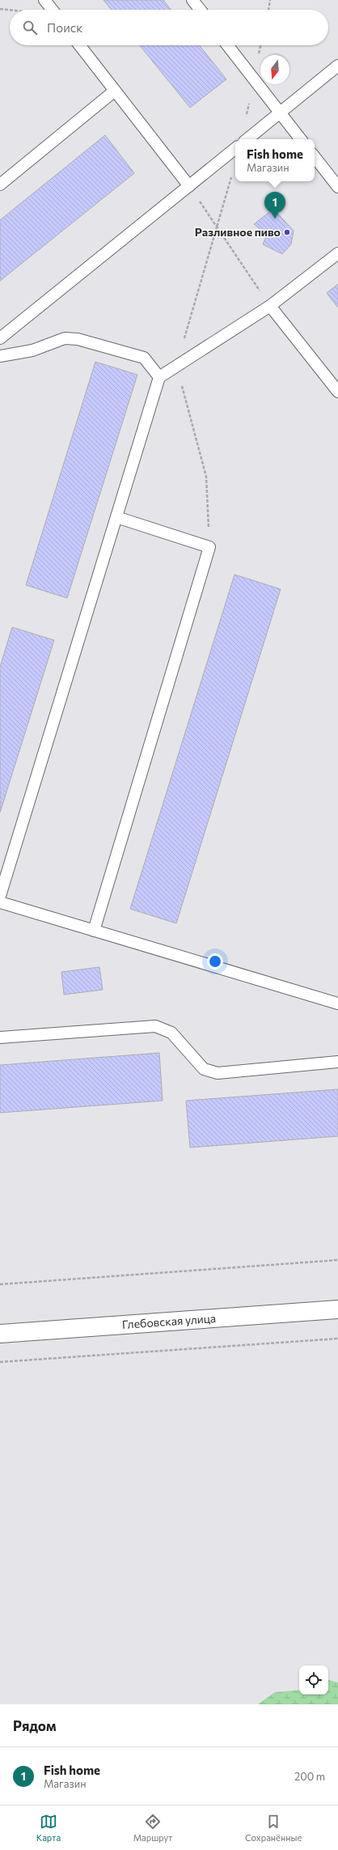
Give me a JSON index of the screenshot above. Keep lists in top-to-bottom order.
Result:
{
  "streets": {
    "main road": ["Глебовская улица"]
  },
  "places": ["Разливное пиво"],
  "north": "bottom",
  "page": {
    "search": "Поиск",
    "popup": ["Fish home", "Магазин"],
    "pins": "1",
    "heading": "Рядом",
    "list": [
      {
        "mark": "1",
        "name": "Fish home",
        "note": "Магазин",
        "value": "200 m"
      }
    ],
    "nav": ["Карта", "Маршрут", "Сохранённые"]
  }
}
